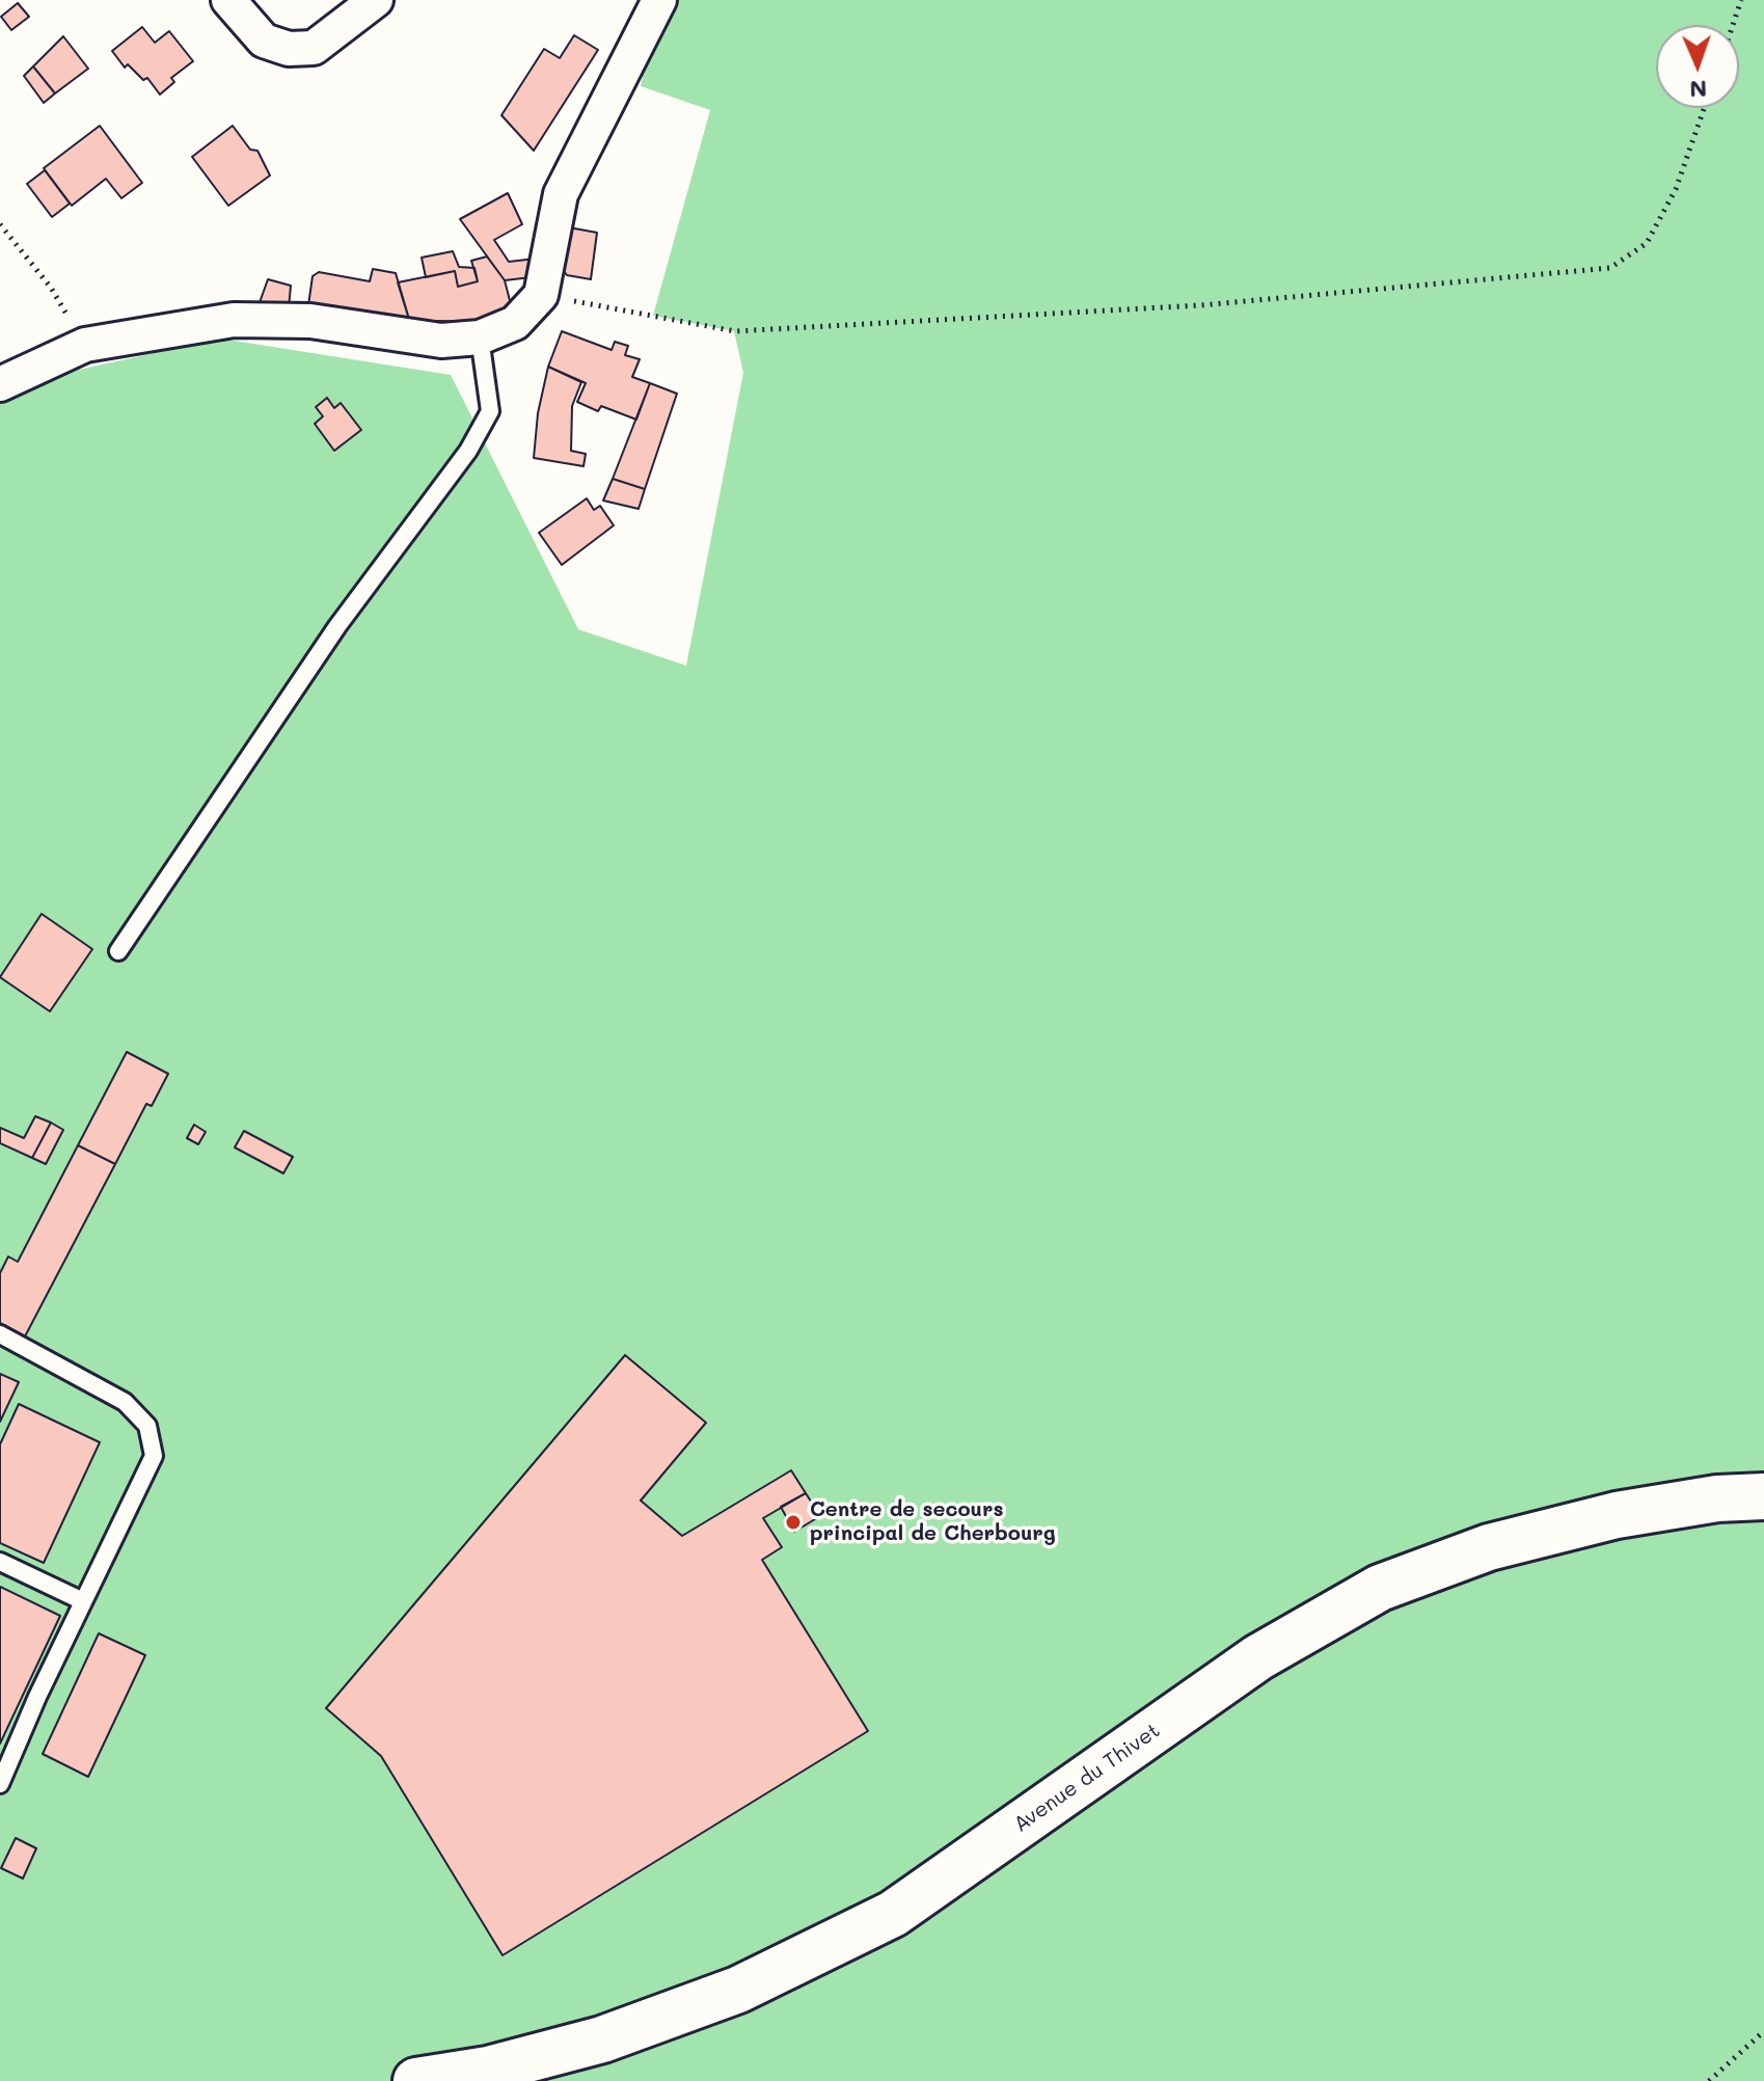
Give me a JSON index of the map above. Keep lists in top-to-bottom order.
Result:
{
  "streets": {
    "main road": ["Avenue du Thivet"]
  },
  "places": ["Centre de secours principal de Cherbourg"],
  "north": "bottom"
}
